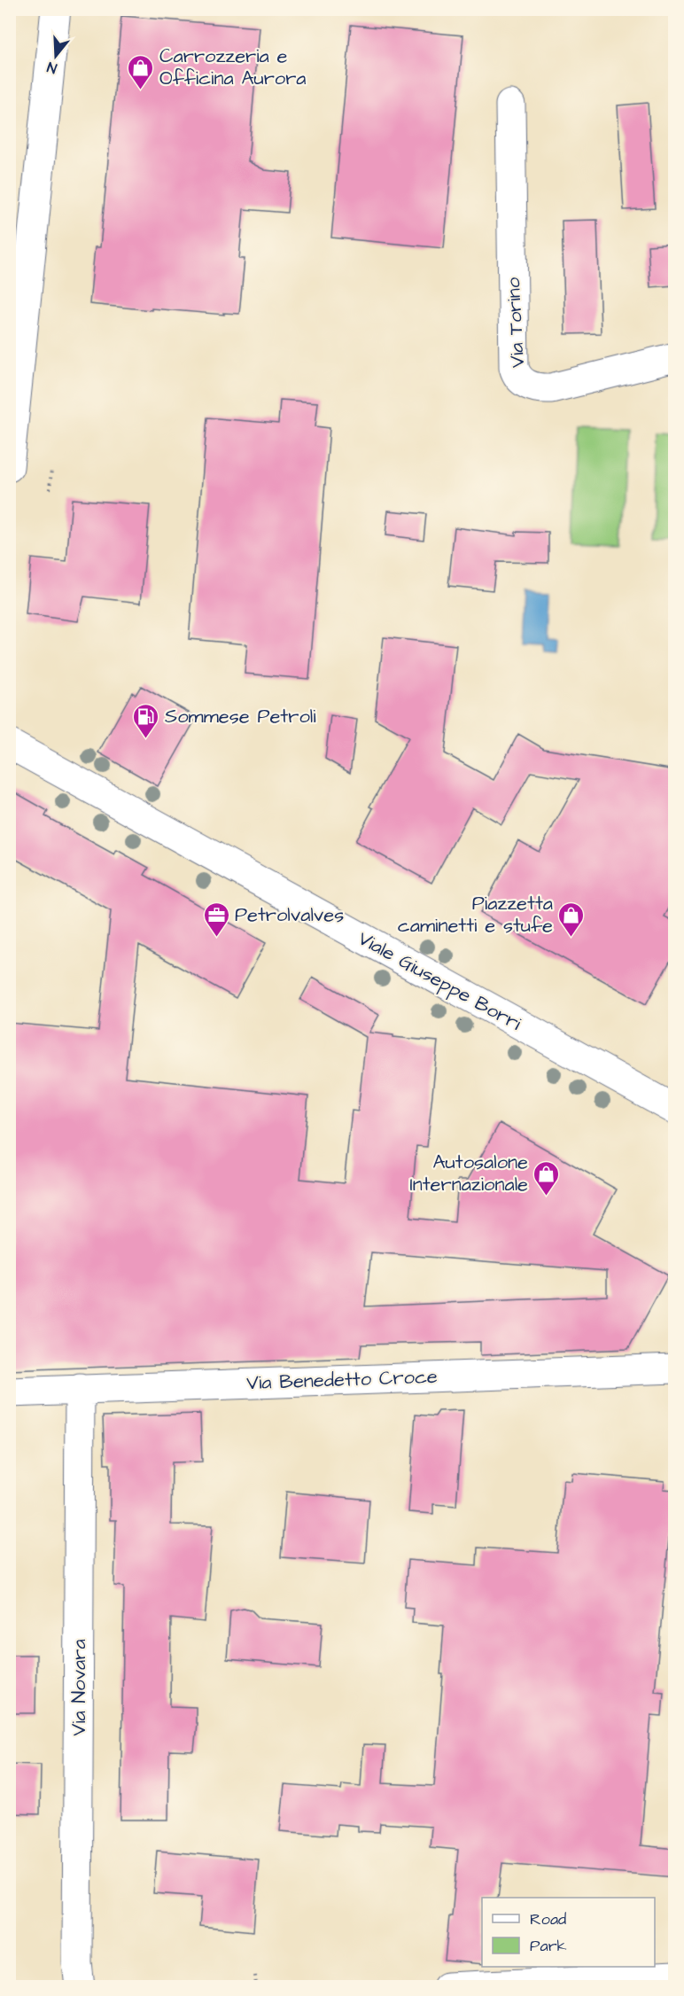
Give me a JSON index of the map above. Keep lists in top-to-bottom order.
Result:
{
  "streets": {
    "street": [
      "Via Torino",
      "Viale Giuseppe Borri",
      "Via Benedetto Croce",
      "Via Novara"
    ]
  },
  "crossings": [
    ["Via Benedetto Croce", "Via Novara"]
  ],
  "places": {
    "shop": ["Carrozzeria e Officina Aurora", "Piazzetta caminetti e stufe", "Autosalone Internazionale"],
    "fuel station": ["Sommese Petroli"],
    "office": ["Petrolvalves"]
  },
  "legend": ["Road", "Park"],
  "north": "bottom"
}
